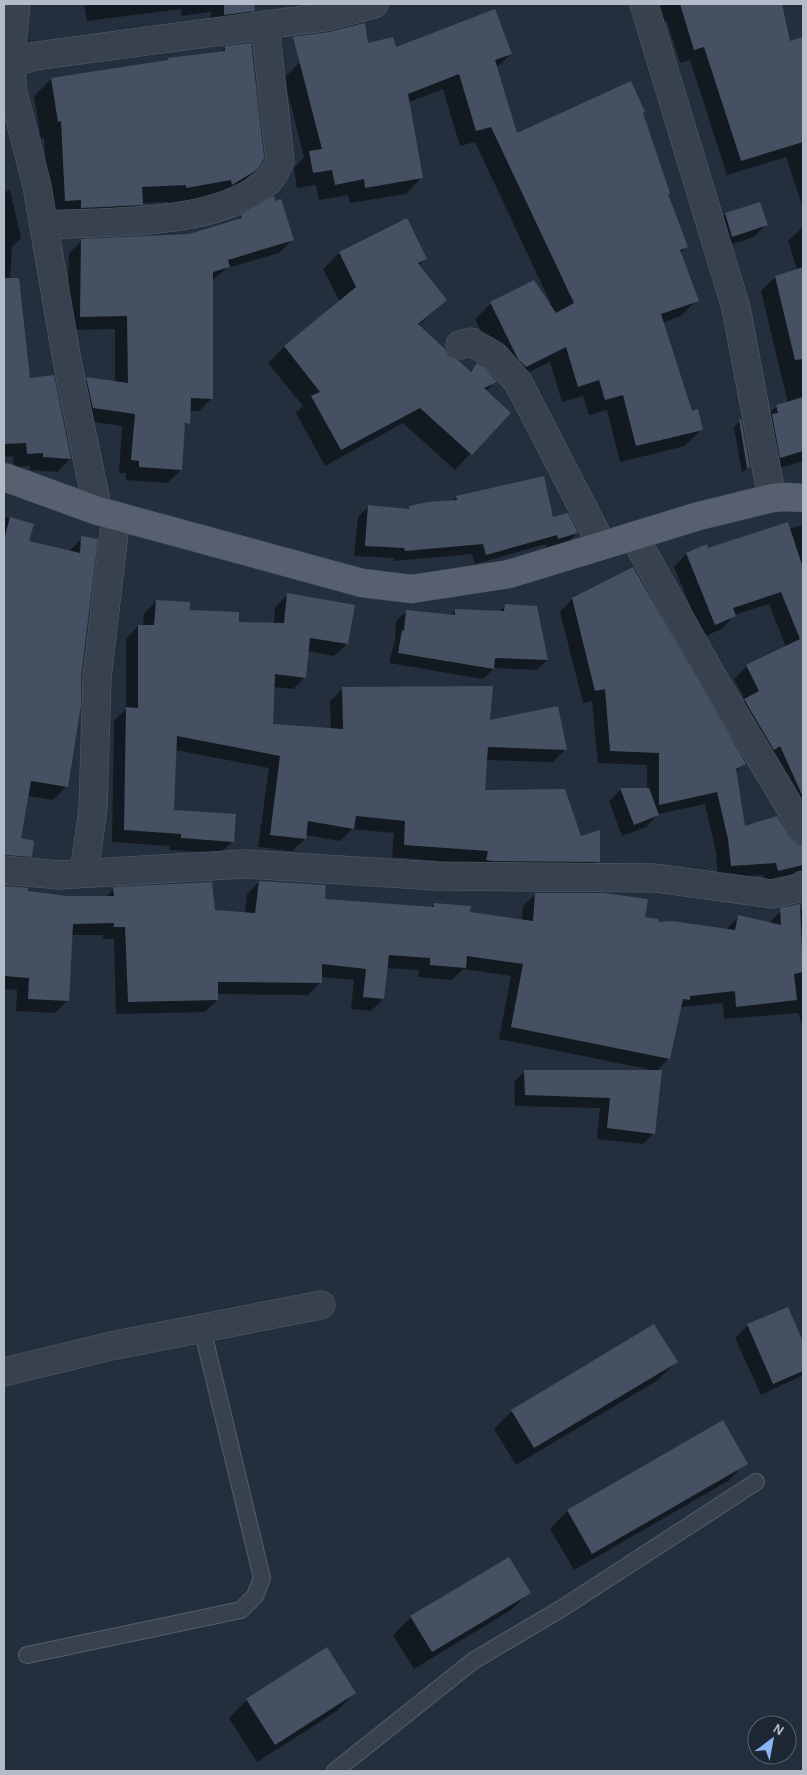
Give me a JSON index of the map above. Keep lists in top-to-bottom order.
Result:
{
  "north": "top right"
}
